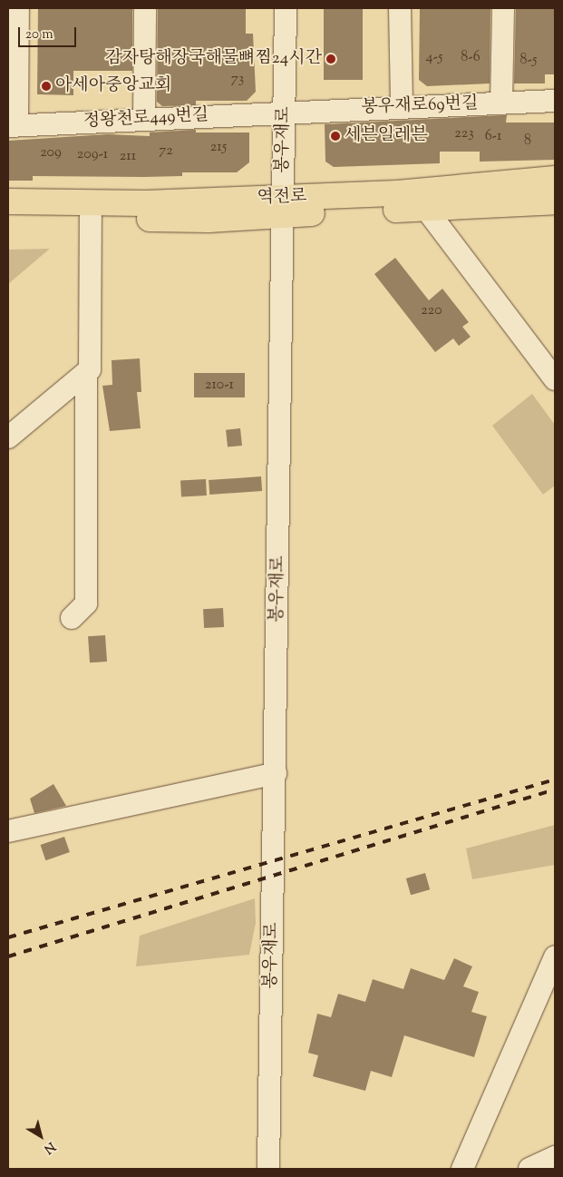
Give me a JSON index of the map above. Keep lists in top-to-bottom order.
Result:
{
  "streets": {
    "main road": ["역전로"],
    "street": ["봉우재로69번길", "정왕천로449번길", "봉우재로"]
  },
  "crossings": [
    ["봉우재로69번길", "정왕천로449번길"],
    ["봉우재로69번길", "봉우재로"],
    ["정왕천로449번길", "봉우재로"],
    ["봉우재로", "역전로"]
  ],
  "places": ["감자탕해장국해물뼈찜24시간", "아세아중앙교회", "세븐일레븐"],
  "house_numbers": [
    "4-5",
    "8-6",
    "8-5",
    "73",
    "223",
    "6-1",
    "8",
    "215",
    "72",
    "209",
    "209-1",
    "211",
    "220",
    "210-1"
  ],
  "scale_bar": "20 m",
  "north": "bottom right"
}
